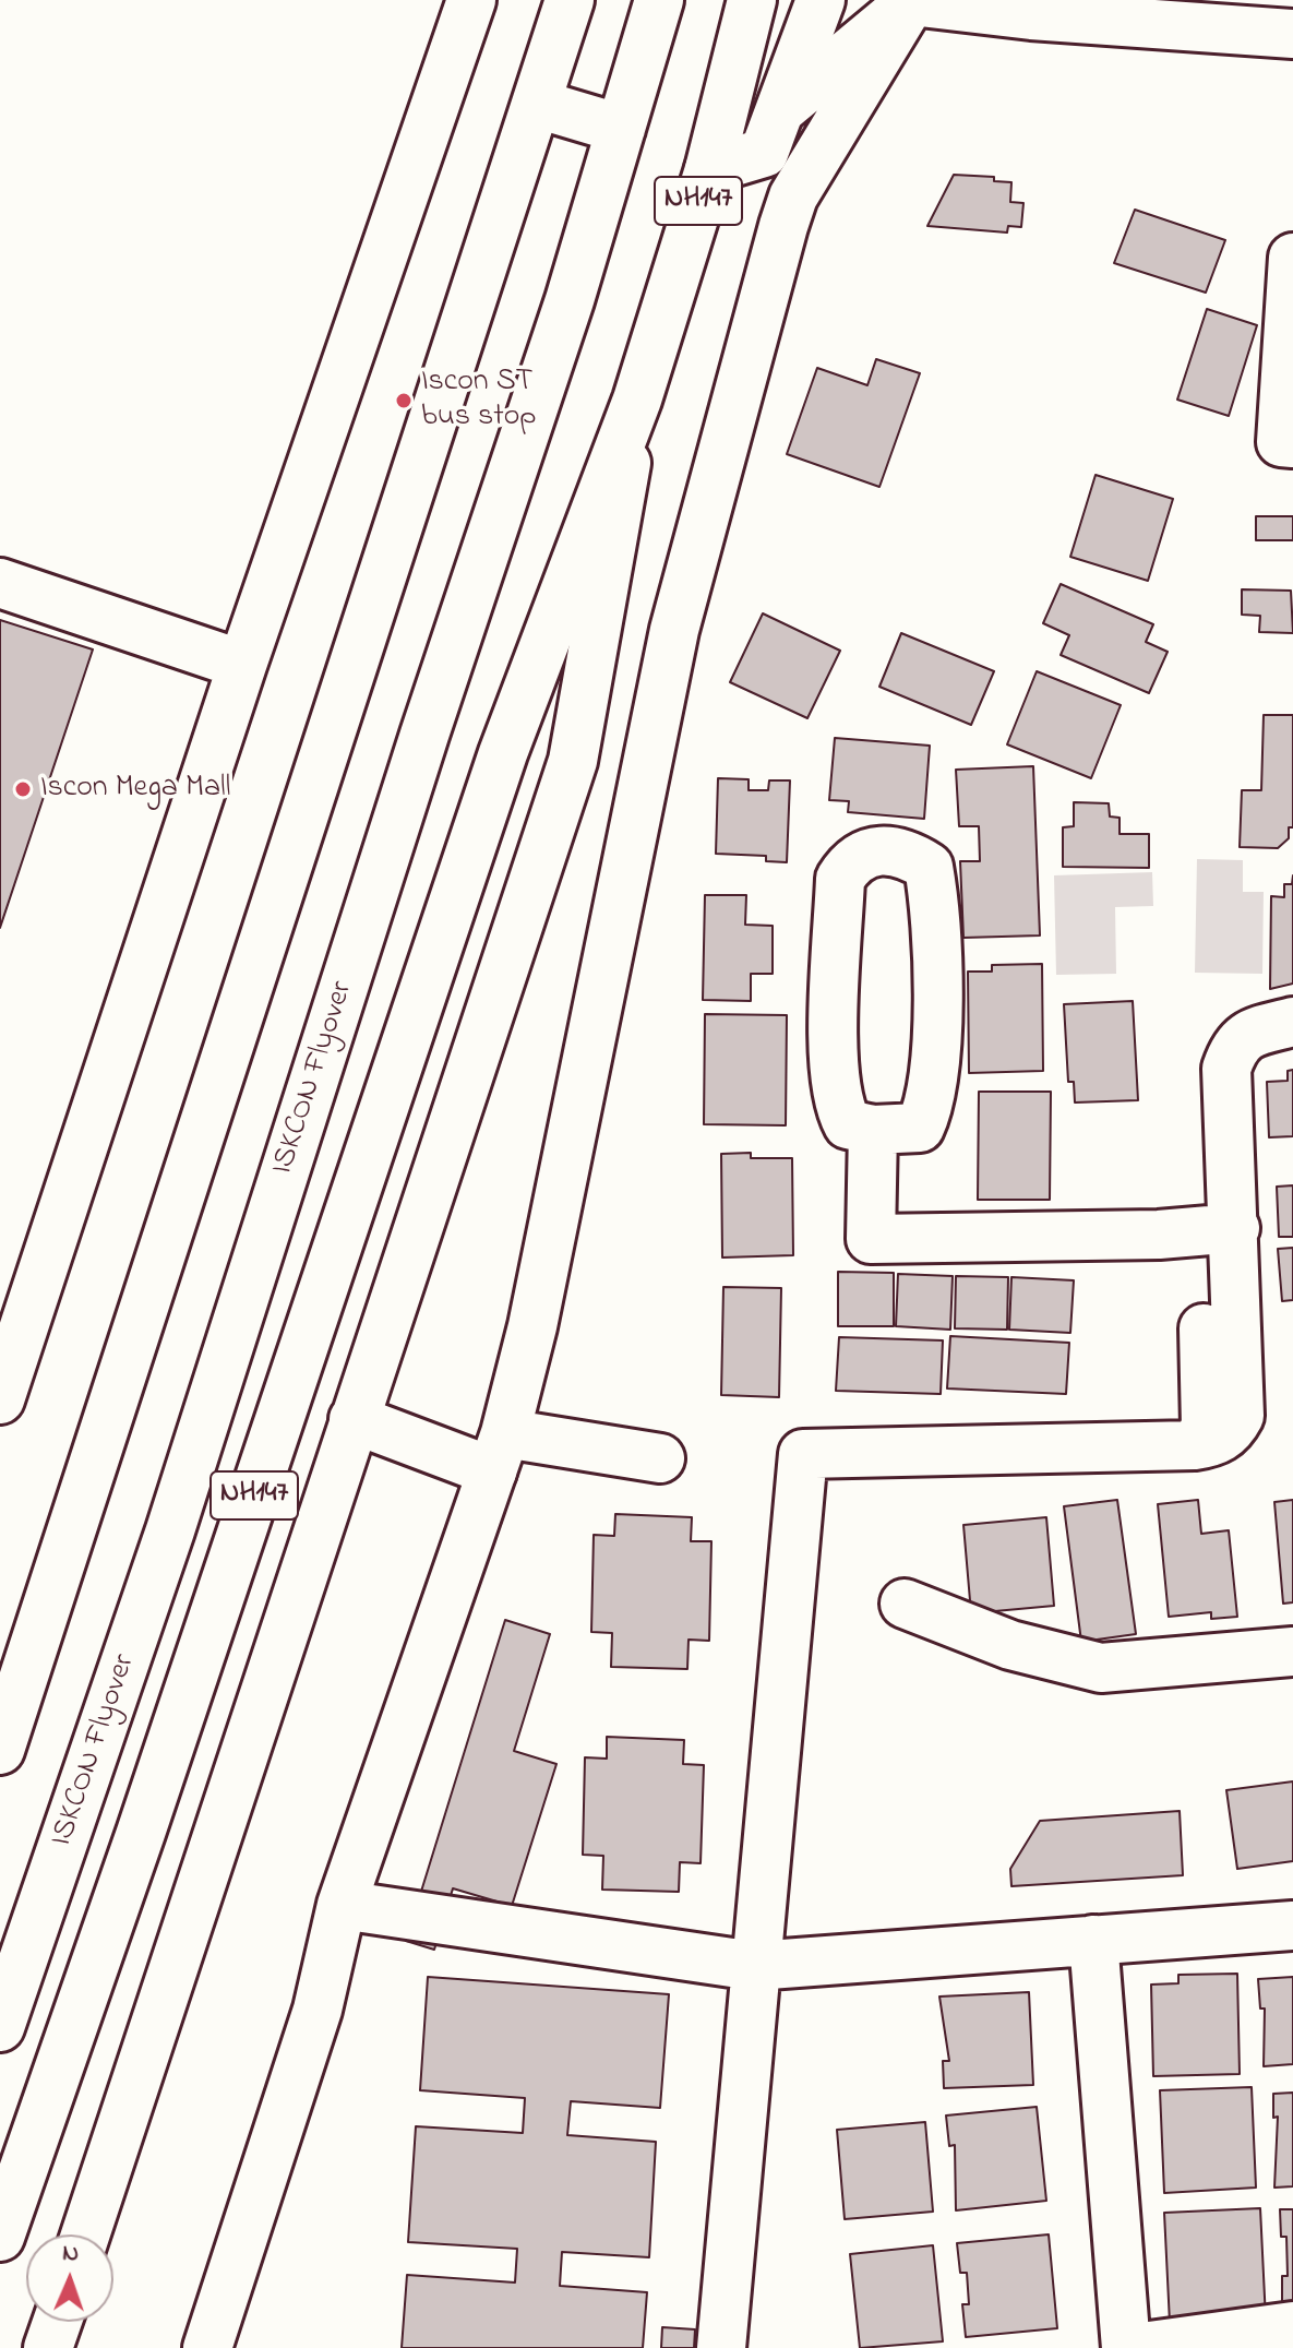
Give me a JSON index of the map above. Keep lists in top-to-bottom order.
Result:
{
  "streets": {
    "main road": ["NH147", "ISKCON Flyover"]
  },
  "crossings": [
    ["NH147", "ISKCON Flyover"]
  ],
  "places": ["Iscon ST bus stop", "Iscon Mega Mall"],
  "north": "top"
}
